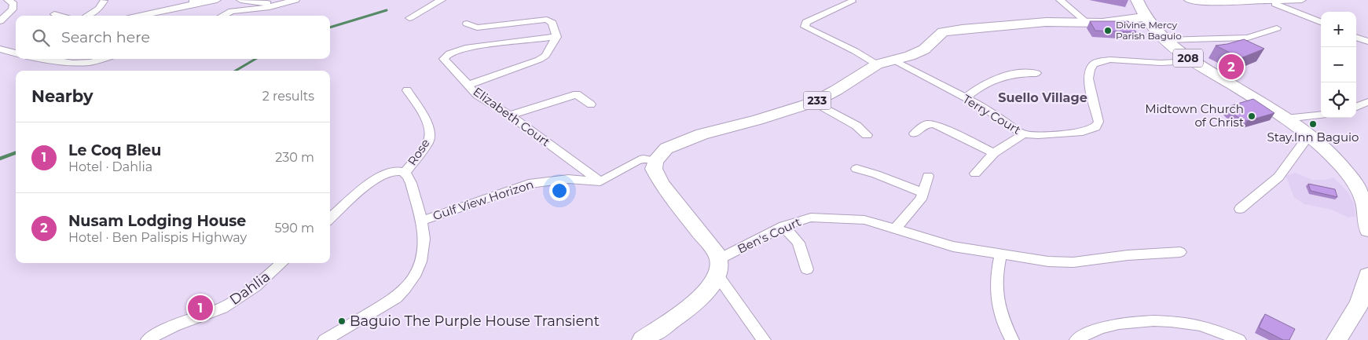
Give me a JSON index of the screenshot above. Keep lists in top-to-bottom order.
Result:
{
  "streets": {
    "main road": ["208", "233"],
    "street": [
      "Terry Court",
      "Elizabeth Court",
      "Rose",
      "Gulf View Horizon",
      "Ben's Court",
      "Dahlia"
    ]
  },
  "crossings": [
    ["208", "233"],
    ["208", "Terry Court"],
    ["233", "Terry Court"],
    ["Elizabeth Court", "Gulf View Horizon"]
  ],
  "districts": ["Suello Village"],
  "places": [
    "Divine Mercy Parish Baguio",
    "Midtown Church of Christ",
    "Stay.Inn Baguio",
    "Baguio The Purple House Transient"
  ],
  "page": {
    "map_buttons": ["+", "−"],
    "search": "Search here",
    "pins": ["2", "1"],
    "heading": ["Nearby", "2 results"],
    "list": [
      {
        "mark": "1",
        "name": "Le Coq Bleu",
        "note": "Hotel · Dahlia",
        "value": "230 m"
      },
      {
        "mark": "2",
        "name": "Nusam Lodging House",
        "note": "Hotel · Ben Palispis Highway",
        "value": "590 m"
      }
    ]
  }
}
